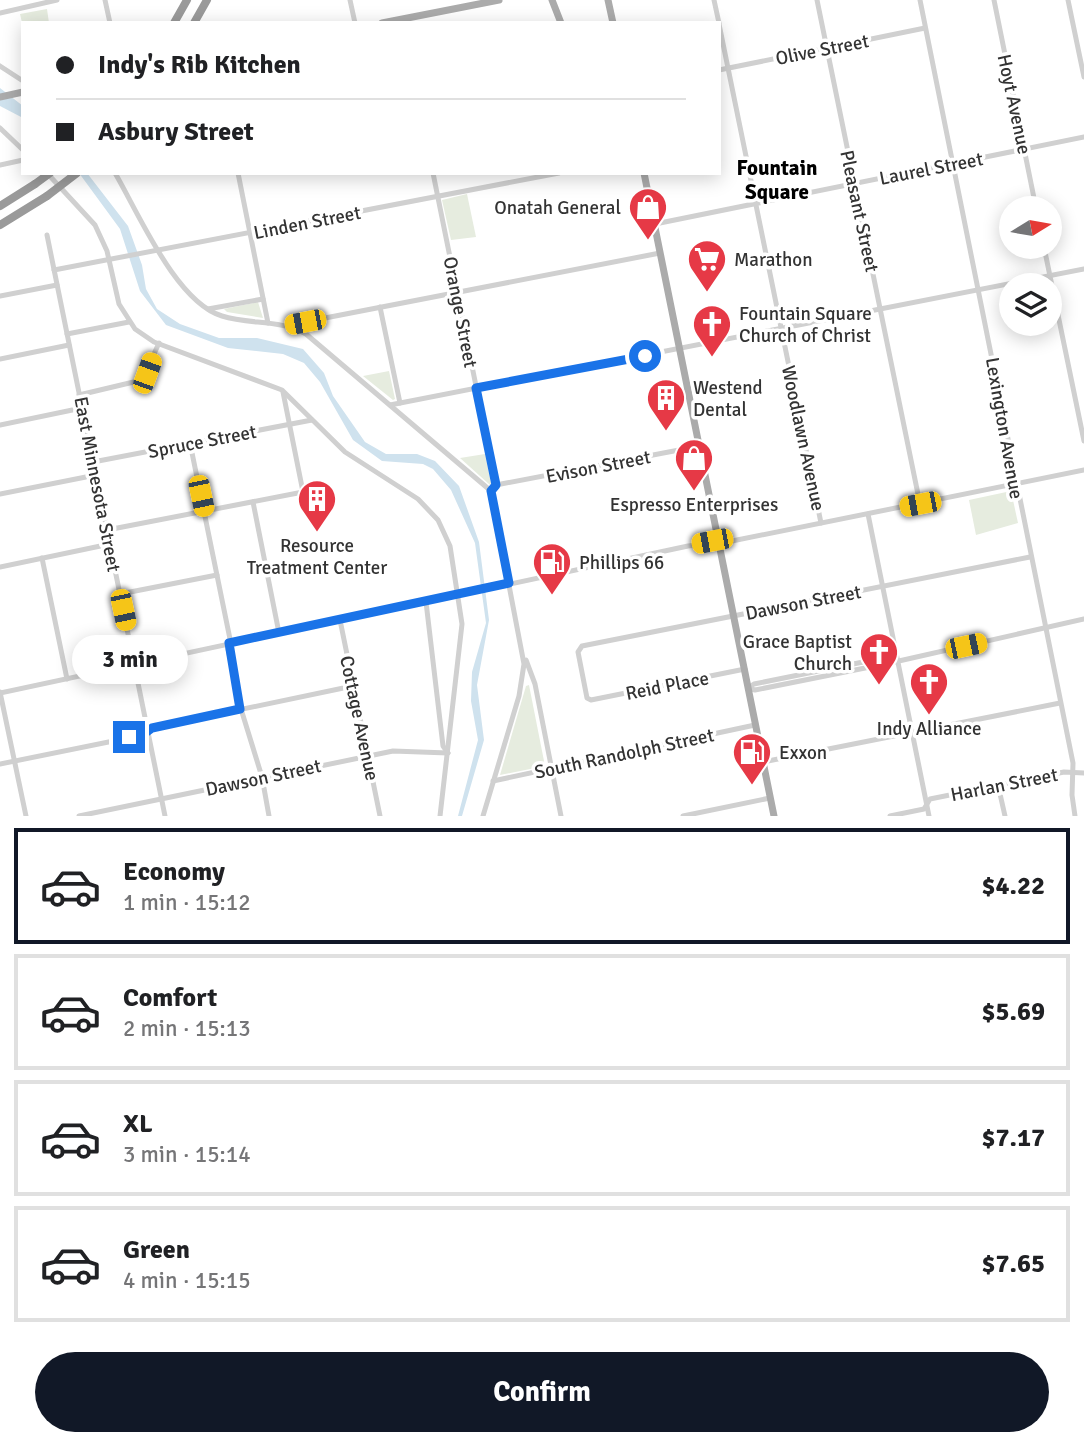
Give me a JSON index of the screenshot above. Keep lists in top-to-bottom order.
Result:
{
  "streets": {
    "street": [
      "Olive Street",
      "Hoyt Avenue",
      "Laurel Street",
      "Pleasant Street",
      "Linden Street",
      "Orange Street",
      "Lexington Avenue",
      "Woodlawn Avenue",
      "Spruce Street",
      "Evison Street",
      "East Minnesota Street",
      "Dawson Street",
      "Reid Place",
      "Cottage Avenue",
      "South Randolph Street",
      "Harlan Street"
    ]
  },
  "crossings": [
    ["Olive Street", "Pleasant Street"],
    ["Olive Street", "Lexington Avenue"],
    ["Olive Street", "Woodlawn Avenue"],
    ["Hoyt Avenue", "Laurel Street"],
    ["Laurel Street", "Pleasant Street"],
    ["Laurel Street", "Lexington Avenue"],
    ["Laurel Street", "Woodlawn Avenue"],
    ["Linden Street", "Orange Street"],
    ["Linden Street", "East Minnesota Street"],
    ["Orange Street", "Evison Street"],
    ["Lexington Avenue", "Dawson Street"],
    ["Lexington Avenue", "Harlan Street"],
    ["Spruce Street", "East Minnesota Street"],
    ["East Minnesota Street", "Dawson Street"],
    ["Dawson Street", "Reid Place"],
    ["Dawson Street", "Cottage Avenue"]
  ],
  "districts": ["Fountain Square"],
  "places": {
    "shop": ["Onatah General", "Espresso Enterprises"],
    "supermarket": ["Marathon"],
    "church": ["Fountain Square Church of Christ", "Grace Baptist Church", "Indy Alliance"],
    "building": ["Westend Dental", "Resource Treatment Center"],
    "fuel station": ["Phillips 66", "Exxon"]
  },
  "north": "right",
  "page": {
    "banner": ["Indy's Rib Kitchen", "Asbury Street"],
    "bubble": "3 min",
    "list": [
      {
        "name": "Economy",
        "note": "1 min · 15:12",
        "value": "$4.22"
      },
      {
        "name": "Comfort",
        "note": "2 min · 15:13",
        "value": "$5.69"
      },
      {
        "name": "XL",
        "note": "3 min · 15:14",
        "value": "$7.17"
      },
      {
        "name": "Green",
        "note": "4 min · 15:15",
        "value": "$7.65"
      }
    ],
    "buttons": "Confirm"
  }
}
